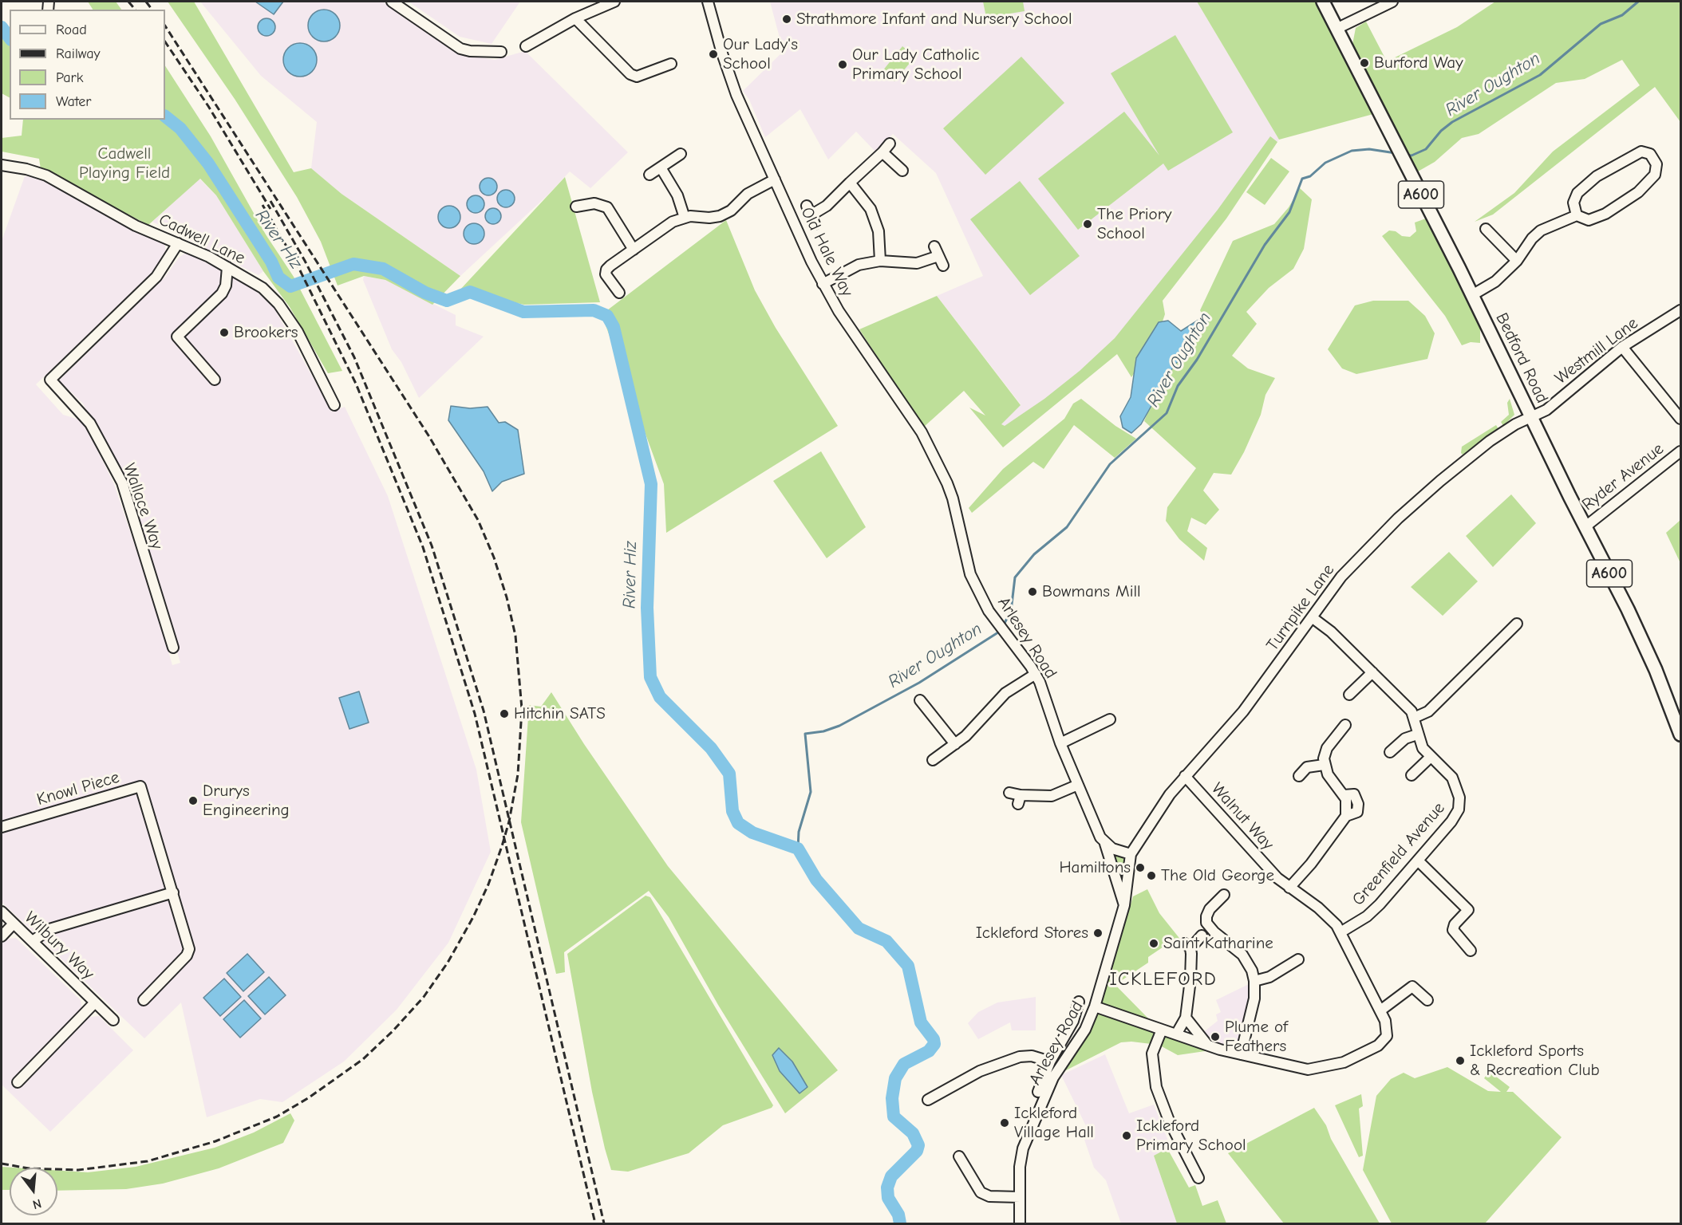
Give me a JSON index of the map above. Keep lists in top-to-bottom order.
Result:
{
  "streets": {
    "main road": ["A600", "Bedford Road"],
    "street": [
      "Cadwell Lane",
      "Old Hale Way",
      "Westmill Lane",
      "Ryder Avenue",
      "Wallace Way",
      "Turnpike Lane",
      "Arlesey Road",
      "Knowl Piece",
      "Walnut Way",
      "Greenfield Avenue",
      "Wilbury Way"
    ]
  },
  "crossings": [
    ["Cadwell Lane", "Wallace Way"],
    ["Old Hale Way", "Arlesey Road"],
    ["Westmill Lane", "Bedford Road"],
    ["Westmill Lane", "Turnpike Lane"],
    ["Bedford Road", "Ryder Avenue"],
    ["Bedford Road", "Turnpike Lane"],
    ["Turnpike Lane", "Arlesey Road"],
    ["Turnpike Lane", "Walnut Way"],
    ["Turnpike Lane", "Greenfield Avenue"],
    ["Walnut Way", "Greenfield Avenue"]
  ],
  "districts": ["ICKLEFORD"],
  "water": ["River Oughton", "River Hiz"],
  "parks": ["Cadwell Playing Field"],
  "places": [
    "Strathmore Infant and Nursery School",
    "Our Lady's School",
    "Burford Way",
    "Our Lady Catholic Primary School",
    "The Priory School",
    "Brookers",
    "Bowmans Mill",
    "Hitchin SATS",
    "Drurys Engineering",
    "Hamiltons",
    "The Old George",
    "Ickleford Stores",
    "Saint Katharine",
    "Plume of Feathers",
    "Ickleford Sports & Recreation Club",
    "Ickleford Village Hall",
    "Ickleford Primary School"
  ],
  "legend": [
    "Road",
    "Railway",
    "Park",
    "Water"
  ],
  "north": "bottom"
}
